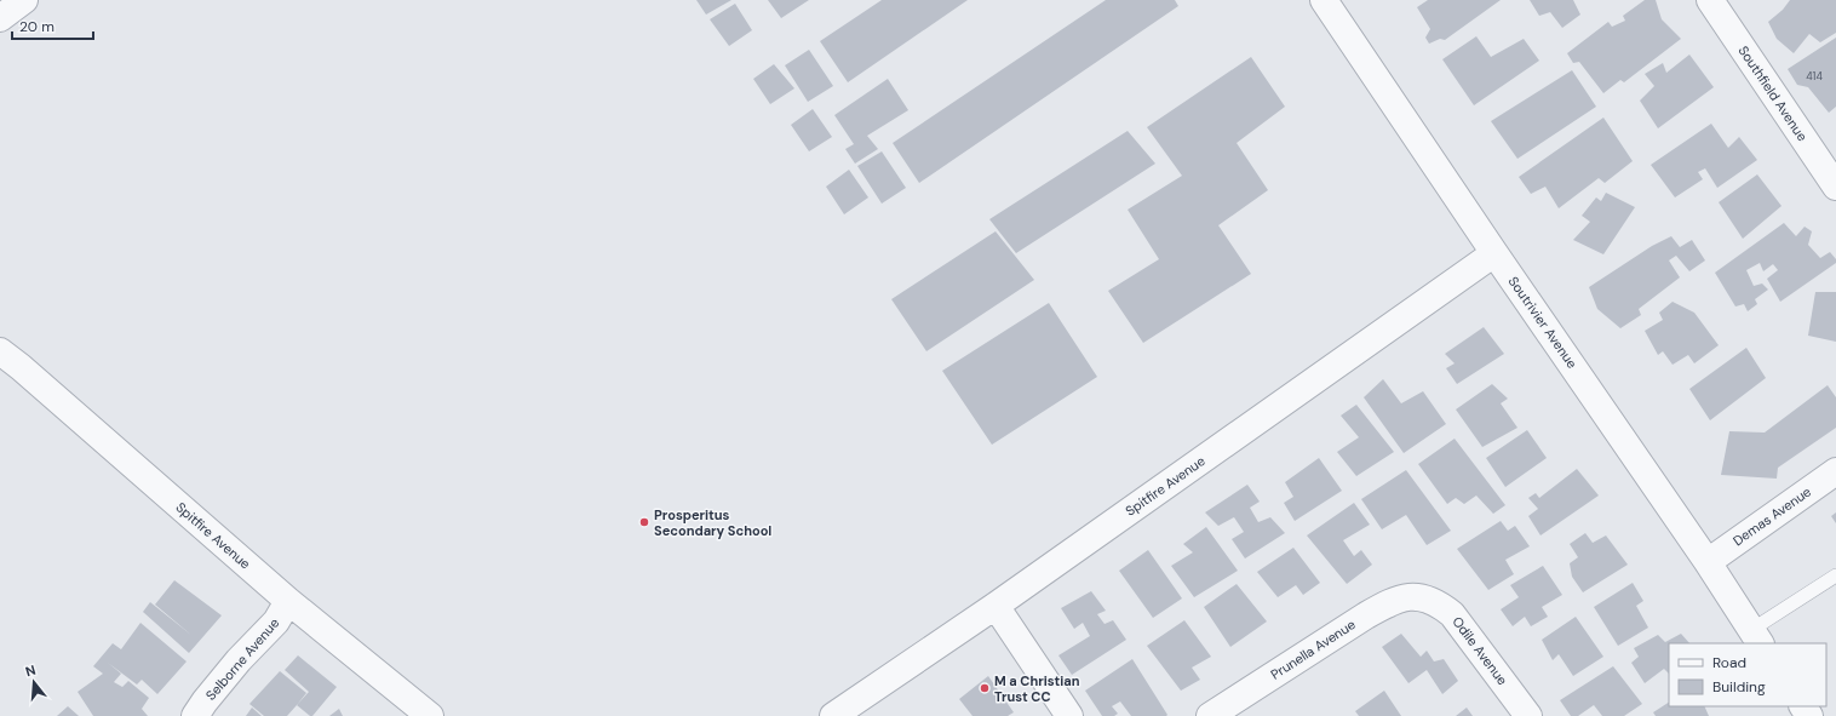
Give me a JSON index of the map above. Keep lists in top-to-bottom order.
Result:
{
  "streets": {
    "street": [
      "Southfield Avenue",
      "Soutrivier Avenue",
      "Spitfire Avenue",
      "Demas Avenue",
      "Prunella Avenue",
      "Odile Avenue",
      "Selborne Avenue"
    ]
  },
  "crossings": [
    ["Soutrivier Avenue", "Spitfire Avenue"],
    ["Soutrivier Avenue", "Demas Avenue"],
    ["Spitfire Avenue", "Selborne Avenue"],
    ["Prunella Avenue", "Odile Avenue"]
  ],
  "places": ["Prosperitus Secondary School", "M a Christian Trust CC"],
  "house_numbers": ["414"],
  "legend": ["Road", "Building"],
  "scale_bar": "20 m",
  "north": "top"
}
